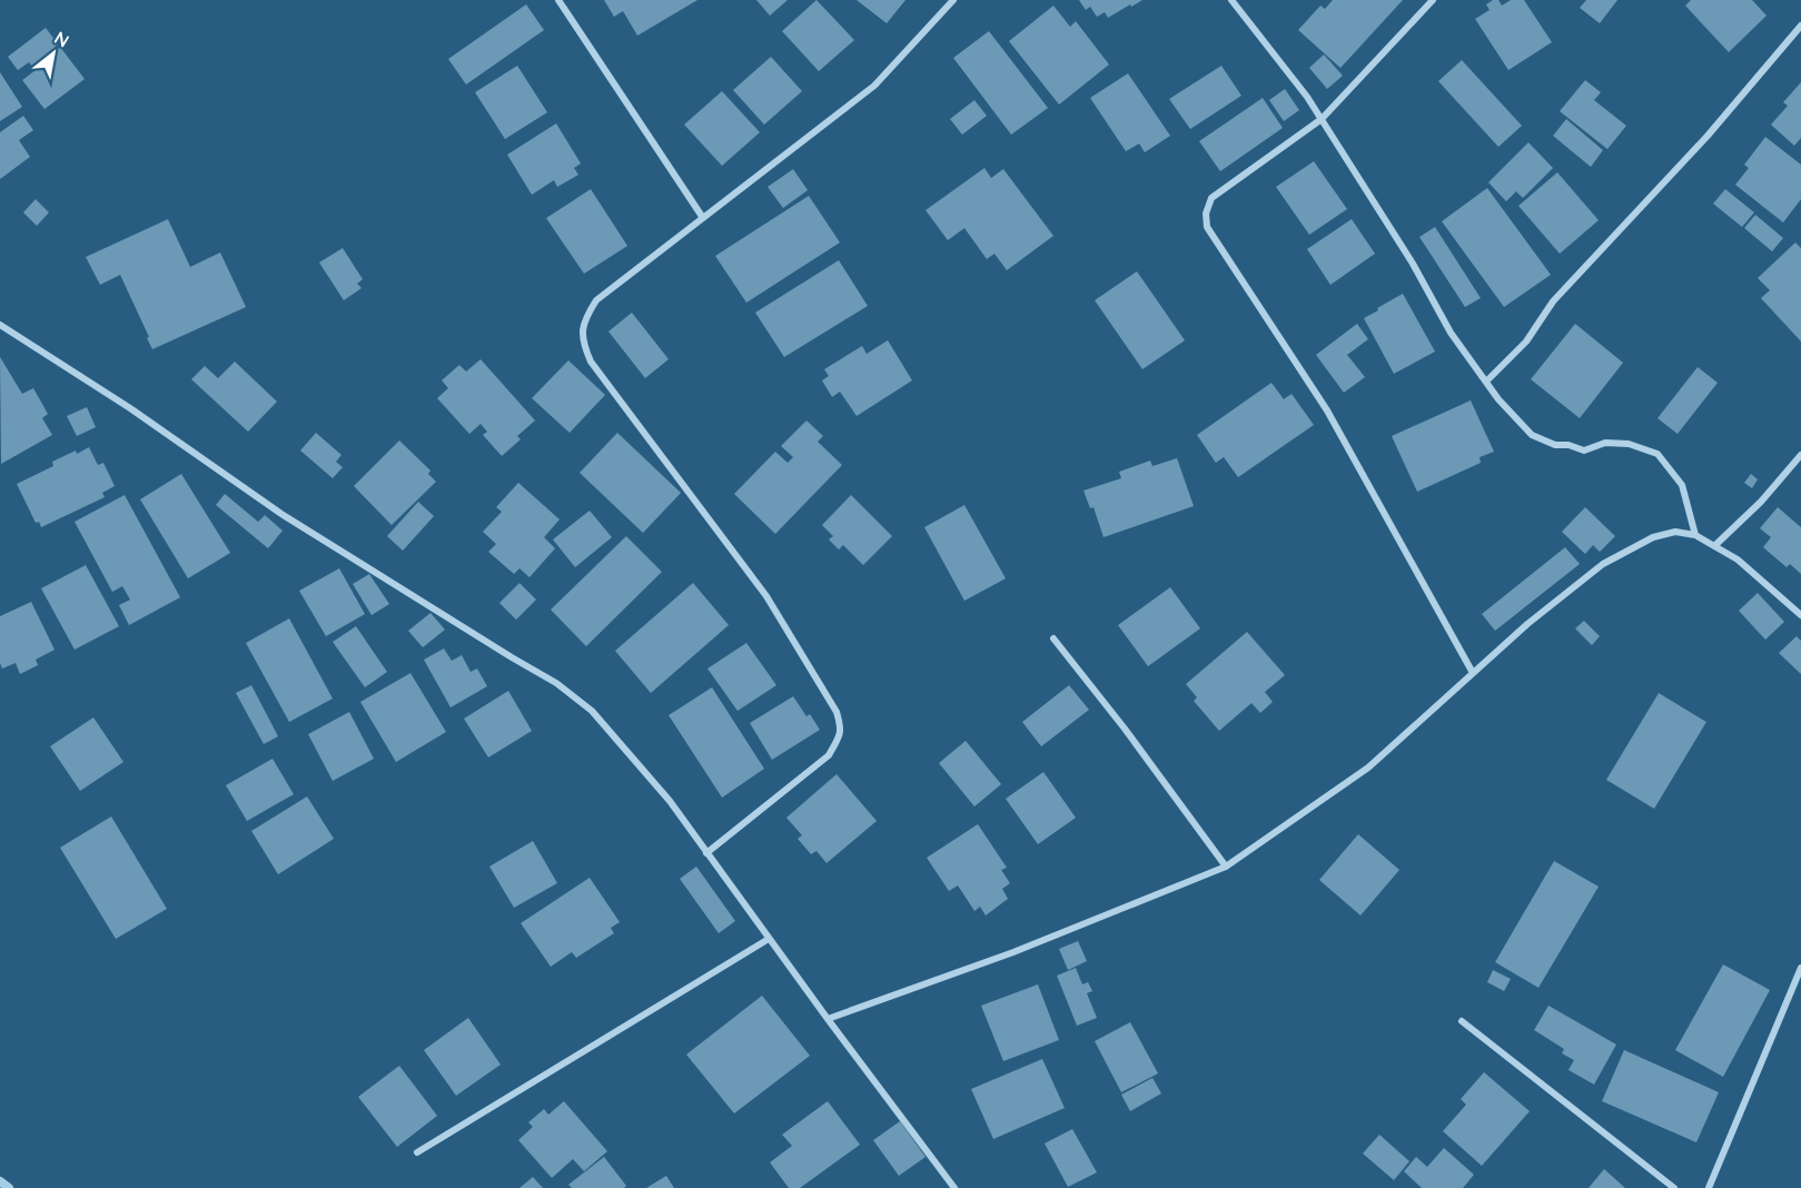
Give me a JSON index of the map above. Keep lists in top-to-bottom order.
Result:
{
  "north": "top right"
}
